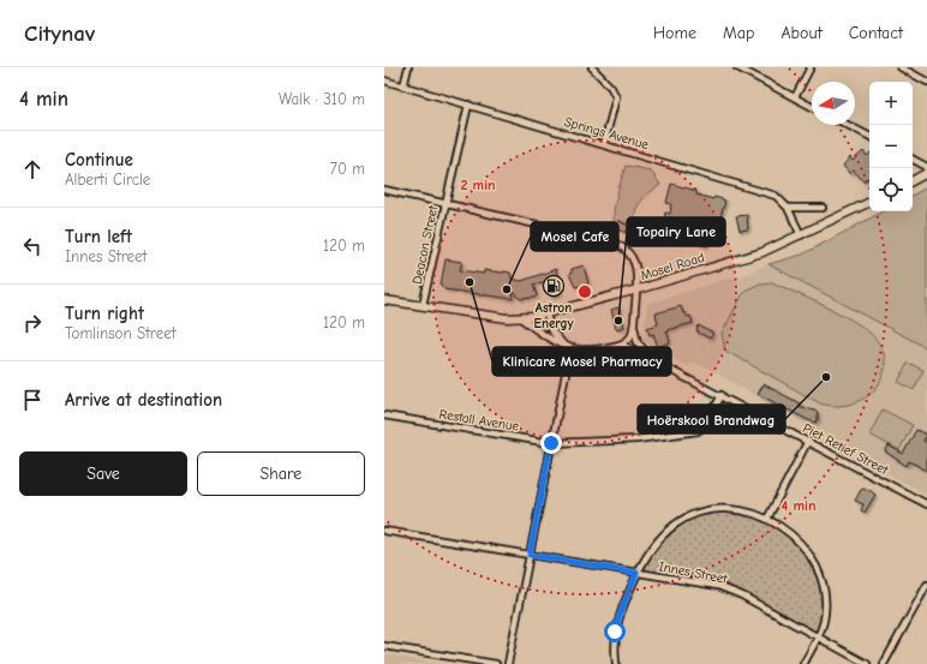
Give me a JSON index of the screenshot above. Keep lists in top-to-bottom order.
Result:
{
  "streets": {
    "street": [
      "Springs Avenue",
      "Deacon Street",
      "Mosel Road",
      "Restall Avenue",
      "Piet Retief Street",
      "Innes Street"
    ]
  },
  "crossings": [
    ["Springs Avenue", "Deacon Street"],
    ["Springs Avenue", "Mosel Road"],
    ["Deacon Street", "Mosel Road"],
    ["Deacon Street", "Piet Retief Street"],
    ["Mosel Road", "Piet Retief Street"],
    ["Restall Avenue", "Piet Retief Street"]
  ],
  "places": {
    "other": [
      "Klinicare Mosel Pharmacy",
      "Mosel Cafe",
      "Topairy Lane",
      "Hoërskool Brandwag"
    ],
    "fuel station": ["Astron Energy"]
  },
  "north": "left",
  "page": {
    "header": "Citynav",
    "nav": [
      "Home",
      "Map",
      "About",
      "Contact"
    ],
    "heading": ["4 min", "Walk · 310 m"],
    "map_buttons": ["+", "−"],
    "list": [
      ["Continue", "Alberti Circle", "70 m"],
      ["Turn left", "Innes Street", "120 m"],
      ["Turn right", "Tomlinson Street", "120 m"],
      "Arrive at destination"
    ],
    "buttons": ["Save", "Share"]
  },
  "rings": ["2 min", "4 min"]
}
